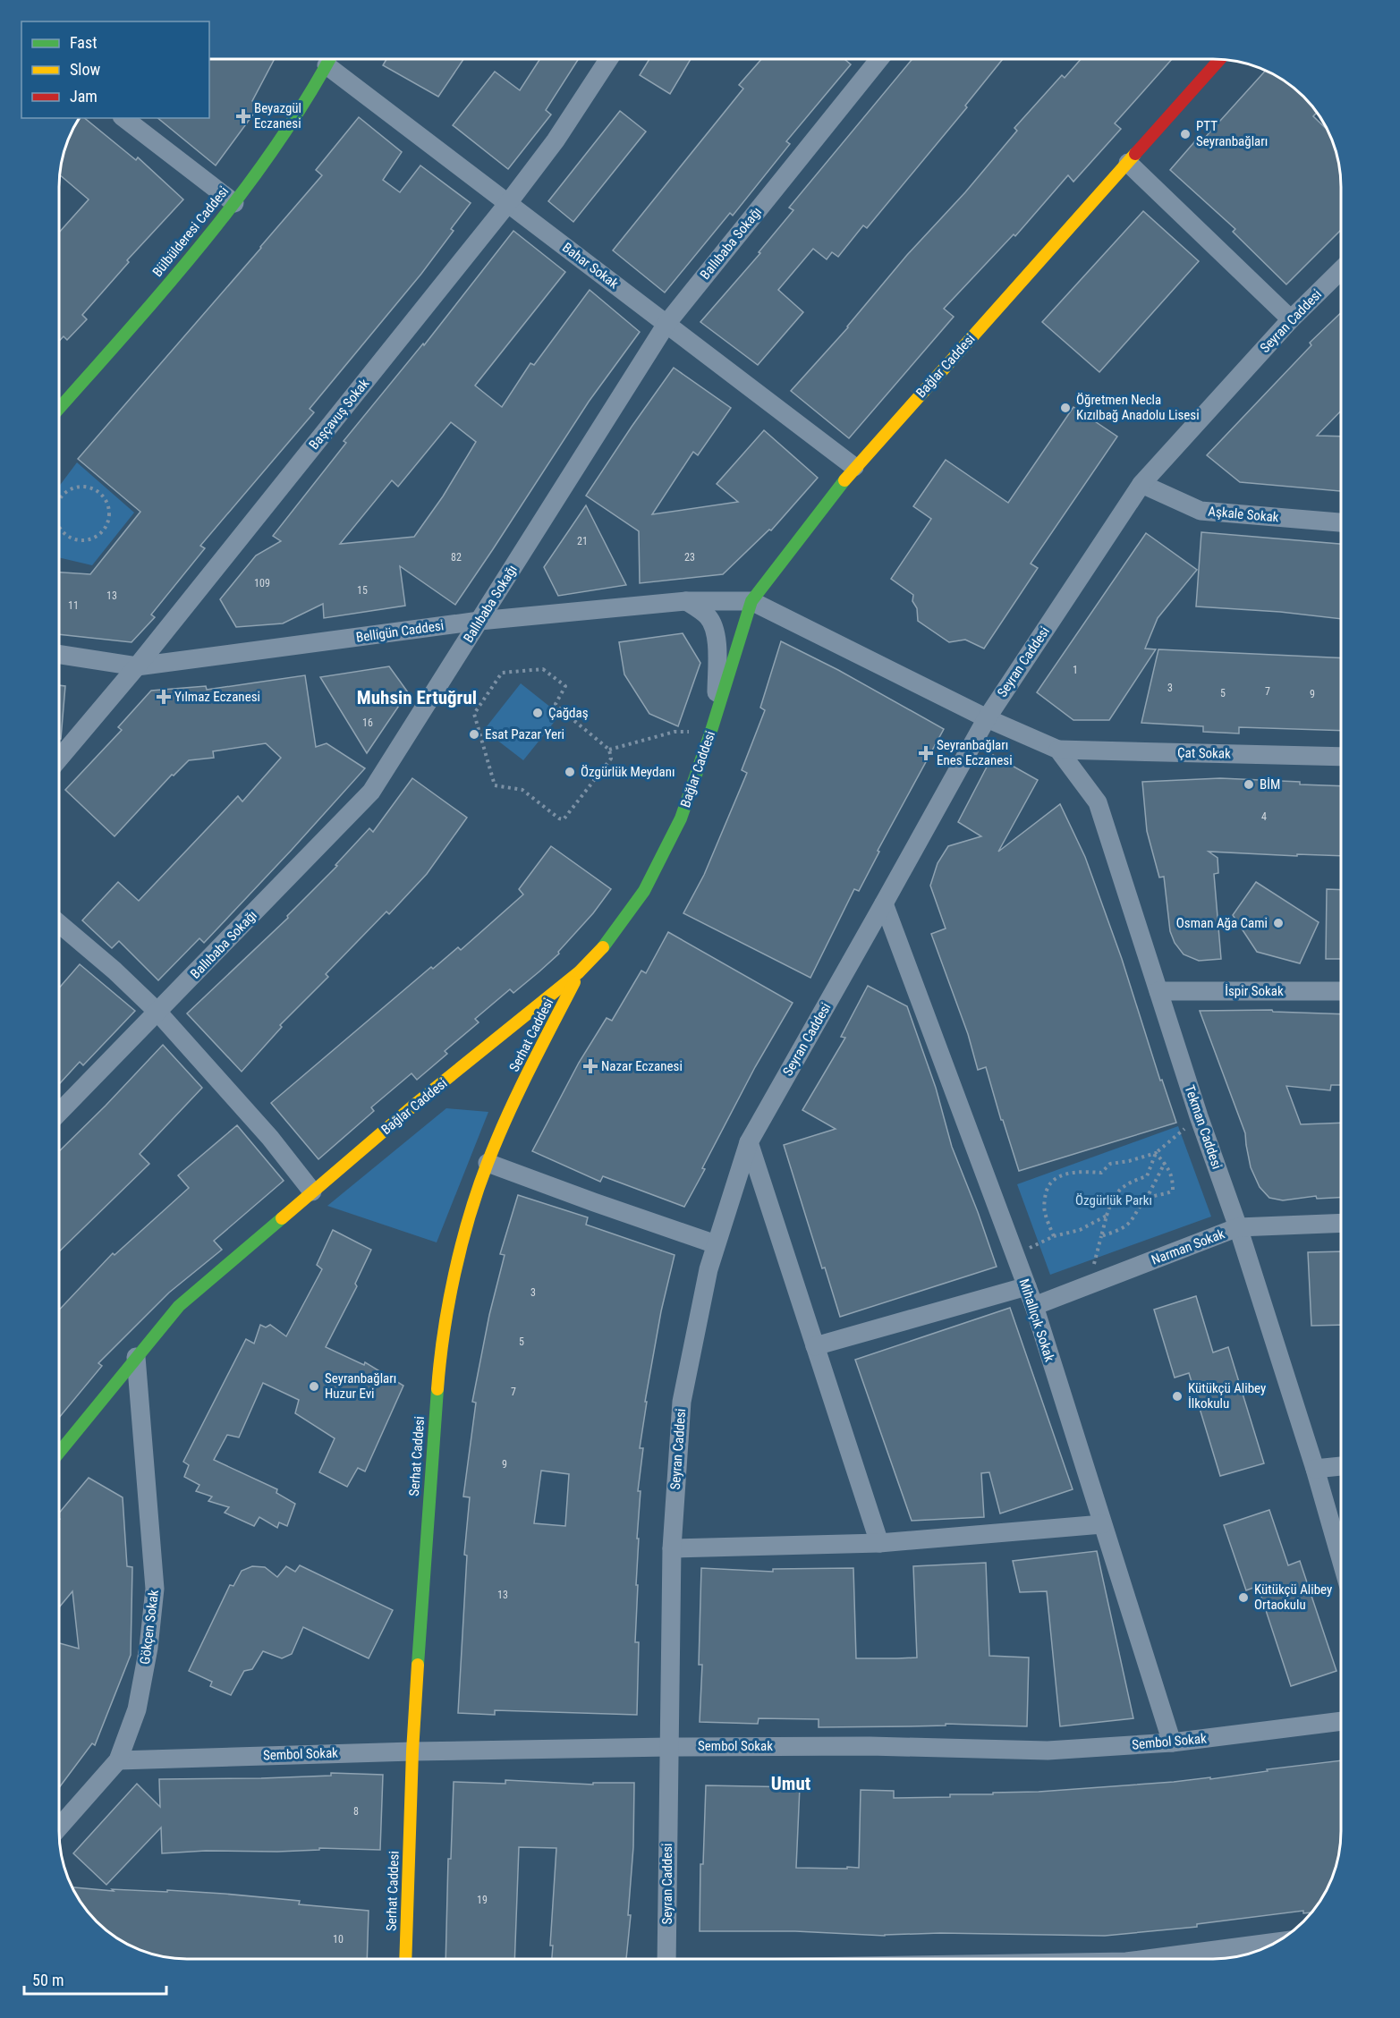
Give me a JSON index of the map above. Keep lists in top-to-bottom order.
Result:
{
  "streets": {
    "main road": ["Bülbülderesi Caddesi", "Bağlar Caddesi", "Serhat Caddesi"],
    "street": [
      "Ballıbaba Sokağı",
      "Bahar Sokak",
      "Seyran Caddesi",
      "Başçavuş Sokak",
      "Aşkale Sokak",
      "Belligün Caddesi",
      "Çat Sokak",
      "İspir Sokak",
      "Tekman Caddesi",
      "Narman Sokak",
      "Mihallıçık Sokak",
      "Gökçen Sokak",
      "Sembol Sokak"
    ]
  },
  "crossings": [
    ["Ballıbaba Sokağı", "Bahar Sokak"],
    ["Ballıbaba Sokağı", "Belligün Caddesi"],
    ["Bahar Sokak", "Bağlar Caddesi"],
    ["Bahar Sokak", "Başçavuş Sokak"],
    ["Seyran Caddesi", "Aşkale Sokak"],
    ["Seyran Caddesi", "Tekman Caddesi"],
    ["Seyran Caddesi", "Mihallıçık Sokak"],
    ["Seyran Caddesi", "Sembol Sokak"],
    ["Bağlar Caddesi", "Belligün Caddesi"],
    ["Bağlar Caddesi", "Serhat Caddesi"],
    ["Bağlar Caddesi", "Tekman Caddesi"],
    ["Bağlar Caddesi", "Gökçen Sokak"],
    ["Başçavuş Sokak", "Belligün Caddesi"],
    ["Belligün Caddesi", "Tekman Caddesi"],
    ["Çat Sokak", "Tekman Caddesi"],
    ["İspir Sokak", "Tekman Caddesi"],
    ["Serhat Caddesi", "Sembol Sokak"],
    ["Tekman Caddesi", "Narman Sokak"],
    ["Narman Sokak", "Mihallıçık Sokak"],
    ["Mihallıçık Sokak", "Sembol Sokak"],
    ["Gökçen Sokak", "Sembol Sokak"]
  ],
  "districts": ["Muhsin Ertuğrul", "Umut"],
  "parks": ["Özgürlük Parkı"],
  "places": {
    "health": [
      "Beyazgül Eczanesi",
      "Yılmaz Eczanesi",
      "Seyranbağları Enes Eczanesi",
      "Nazar Eczanesi"
    ],
    "other": [
      "PTT Seyranbağları",
      "Öğretmen Necla Kızılbağ Anadolu Lisesi",
      "Çağdaş",
      "Esat Pazar Yeri",
      "Özgürlük Meydanı",
      "BİM",
      "Osman Ağa Cami",
      "Seyranbağları Huzur Evi",
      "Kütükçü Alibey İlkokulu",
      "Kütükçü Alibey Ortaokulu"
    ]
  },
  "house_numbers": [
    "21",
    "82",
    "23",
    "109",
    "15",
    "13",
    "11",
    "1",
    "3",
    "7",
    "5",
    "9",
    "16",
    "4",
    "3",
    "5",
    "7",
    "9",
    "13",
    "8",
    "19",
    "10"
  ],
  "legend": ["Fast", "Slow", "Jam"],
  "scale_bar": "50 m"
}
